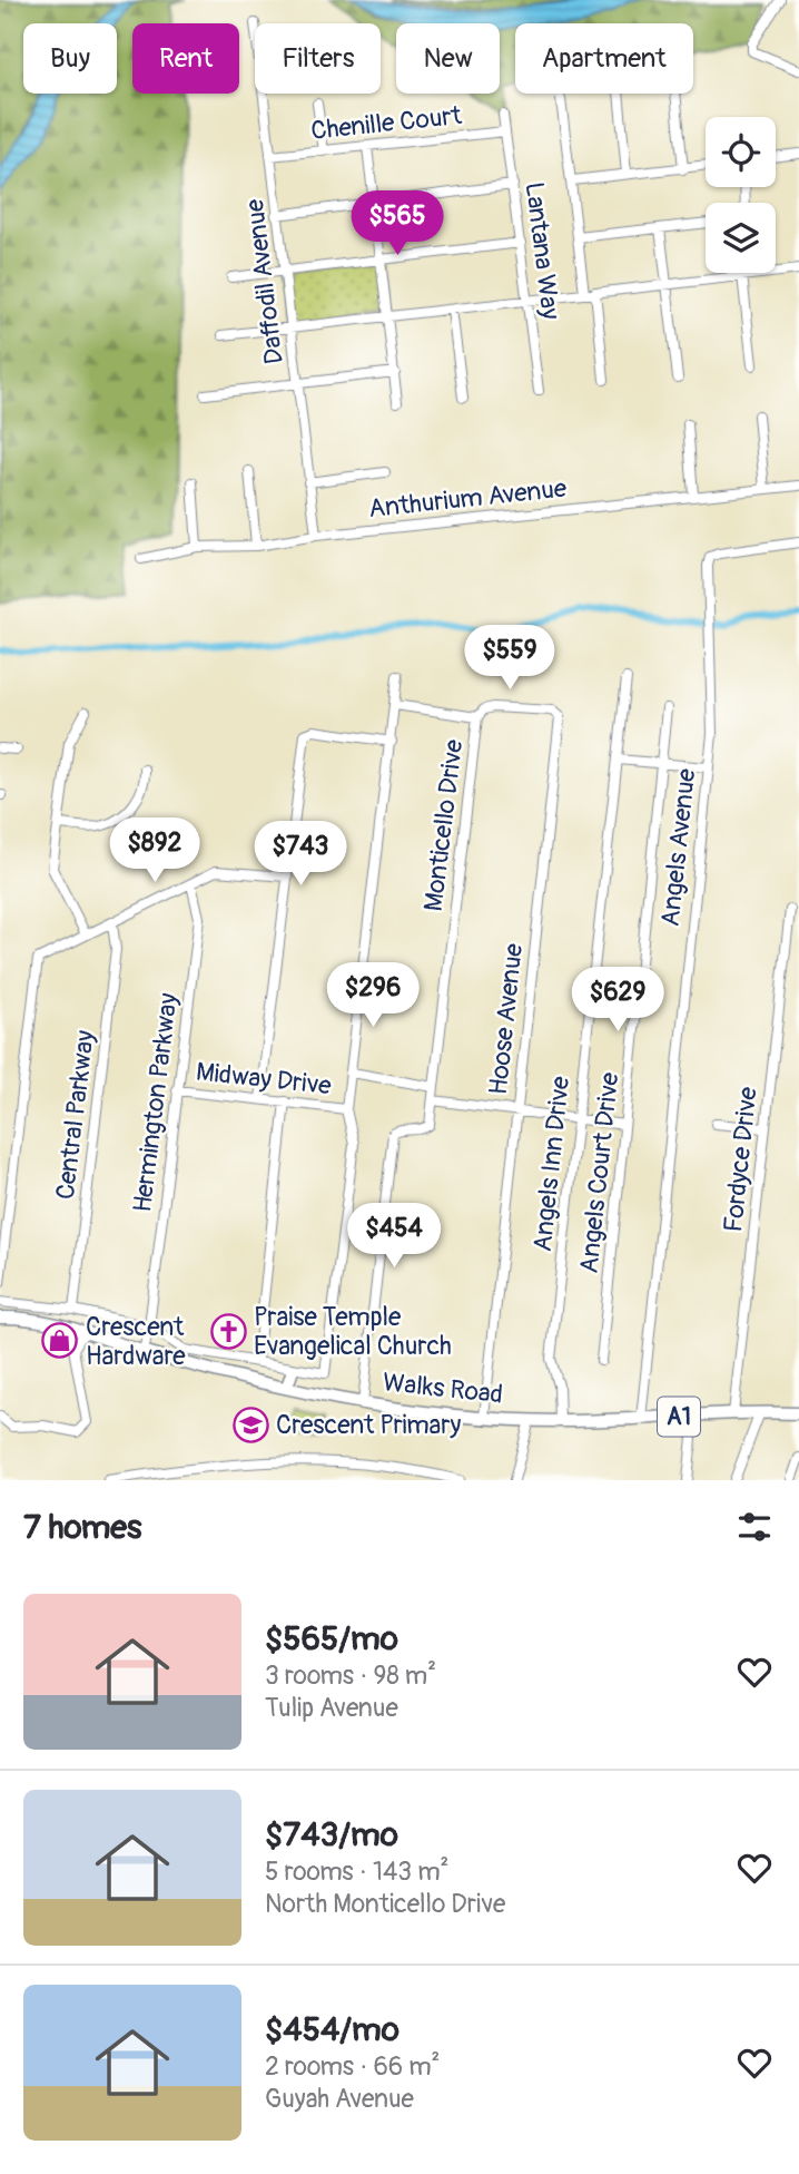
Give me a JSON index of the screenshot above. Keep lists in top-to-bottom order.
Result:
{
  "streets": {
    "main road": ["Walks Road", "A1"],
    "street": [
      "Chenille Court",
      "Lantana Way",
      "Daffodil Avenue",
      "Anthurium Avenue",
      "Monticello Drive",
      "Angels Avenue",
      "Hoose Avenue",
      "Midway Drive",
      "Hermington Parkway",
      "Central Parkway",
      "Fordyce Drive",
      "Angels Inn Drive",
      "Angels Court Drive"
    ]
  },
  "crossings": [
    ["Chenille Court", "Lantana Way"],
    ["Chenille Court", "Daffodil Avenue"],
    ["Daffodil Avenue", "Anthurium Avenue"],
    ["Monticello Drive", "Hoose Avenue"],
    ["Monticello Drive", "Midway Drive"],
    ["Monticello Drive", "Walks Road"],
    ["Angels Avenue", "Walks Road"],
    ["Hoose Avenue", "Walks Road"],
    ["Midway Drive", "Hermington Parkway"],
    ["Hermington Parkway", "Walks Road"],
    ["Fordyce Drive", "Walks Road"],
    ["Angels Inn Drive", "Walks Road"]
  ],
  "places": {
    "church": ["Praise Temple Evangelical Church"],
    "shop": ["Crescent Hardware"],
    "school or university": ["Crescent Primary"]
  },
  "page": {
    "chip": [
      "Buy",
      "Rent",
      "Filters",
      "New",
      "Apartment"
    ],
    "price": [
      "$565",
      "$559",
      "$892",
      "$743",
      "$296",
      "$629",
      "$454"
    ],
    "heading": "7 homes",
    "list": [
      {
        "name": "$565/mo",
        "note": "3 rooms · 98 m² · Tulip Avenue"
      },
      {
        "name": "$743/mo",
        "note": "5 rooms · 143 m² · North Monticello Drive"
      },
      {
        "name": "$454/mo",
        "note": "2 rooms · 66 m² · Guyah Avenue"
      }
    ]
  }
}
